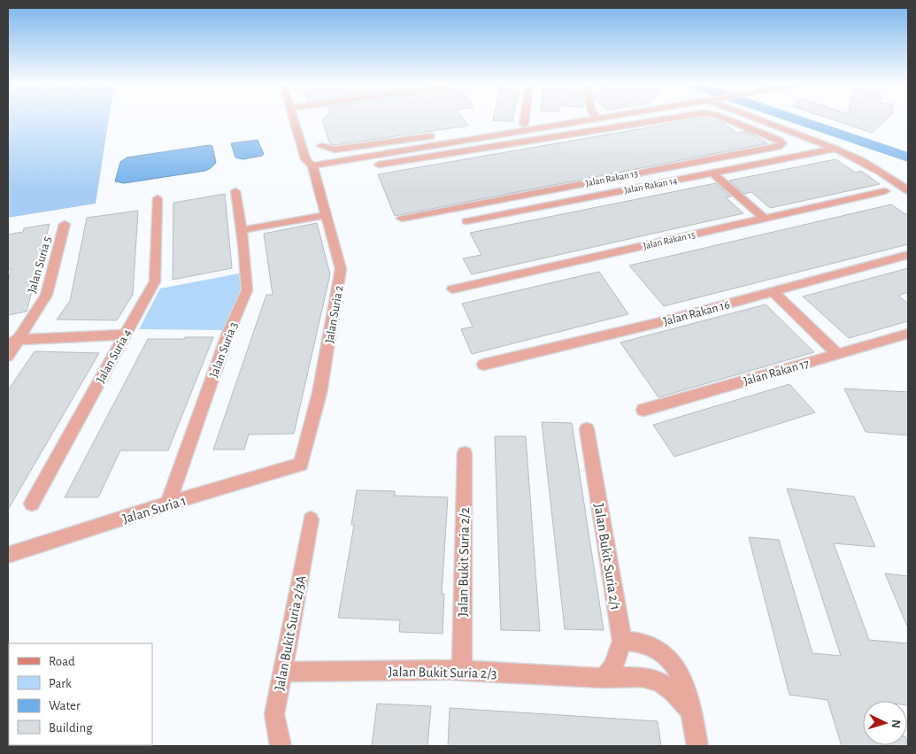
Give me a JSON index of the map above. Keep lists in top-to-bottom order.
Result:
{
  "streets": {
    "street": [
      "Jalan Rakan 13",
      "Jalan Rakan 14",
      "Jalan Rakan 15",
      "Jalan Suria 5",
      "Jalan Rakan 16",
      "Jalan Suria 2",
      "Jalan Suria 3",
      "Jalan Suria 4",
      "Jalan Rakan 17",
      "Jalan Suria 1",
      "Jalan Bukit Suria 2/1",
      "Jalan Bukit Suria 2/2",
      "Jalan Bukit Suria 2/3A",
      "Jalan Bukit Suria 2/3"
    ]
  },
  "crossings": [
    ["Jalan Suria 2", "Jalan Suria 1"],
    ["Jalan Suria 3", "Jalan Suria 1"],
    ["Jalan Bukit Suria 2/1", "Jalan Bukit Suria 2/3"],
    ["Jalan Bukit Suria 2/2", "Jalan Bukit Suria 2/3"],
    ["Jalan Bukit Suria 2/3A", "Jalan Bukit Suria 2/3"]
  ],
  "legend": [
    "Road",
    "Park",
    "Water",
    "Building"
  ],
  "north": "right"
}
